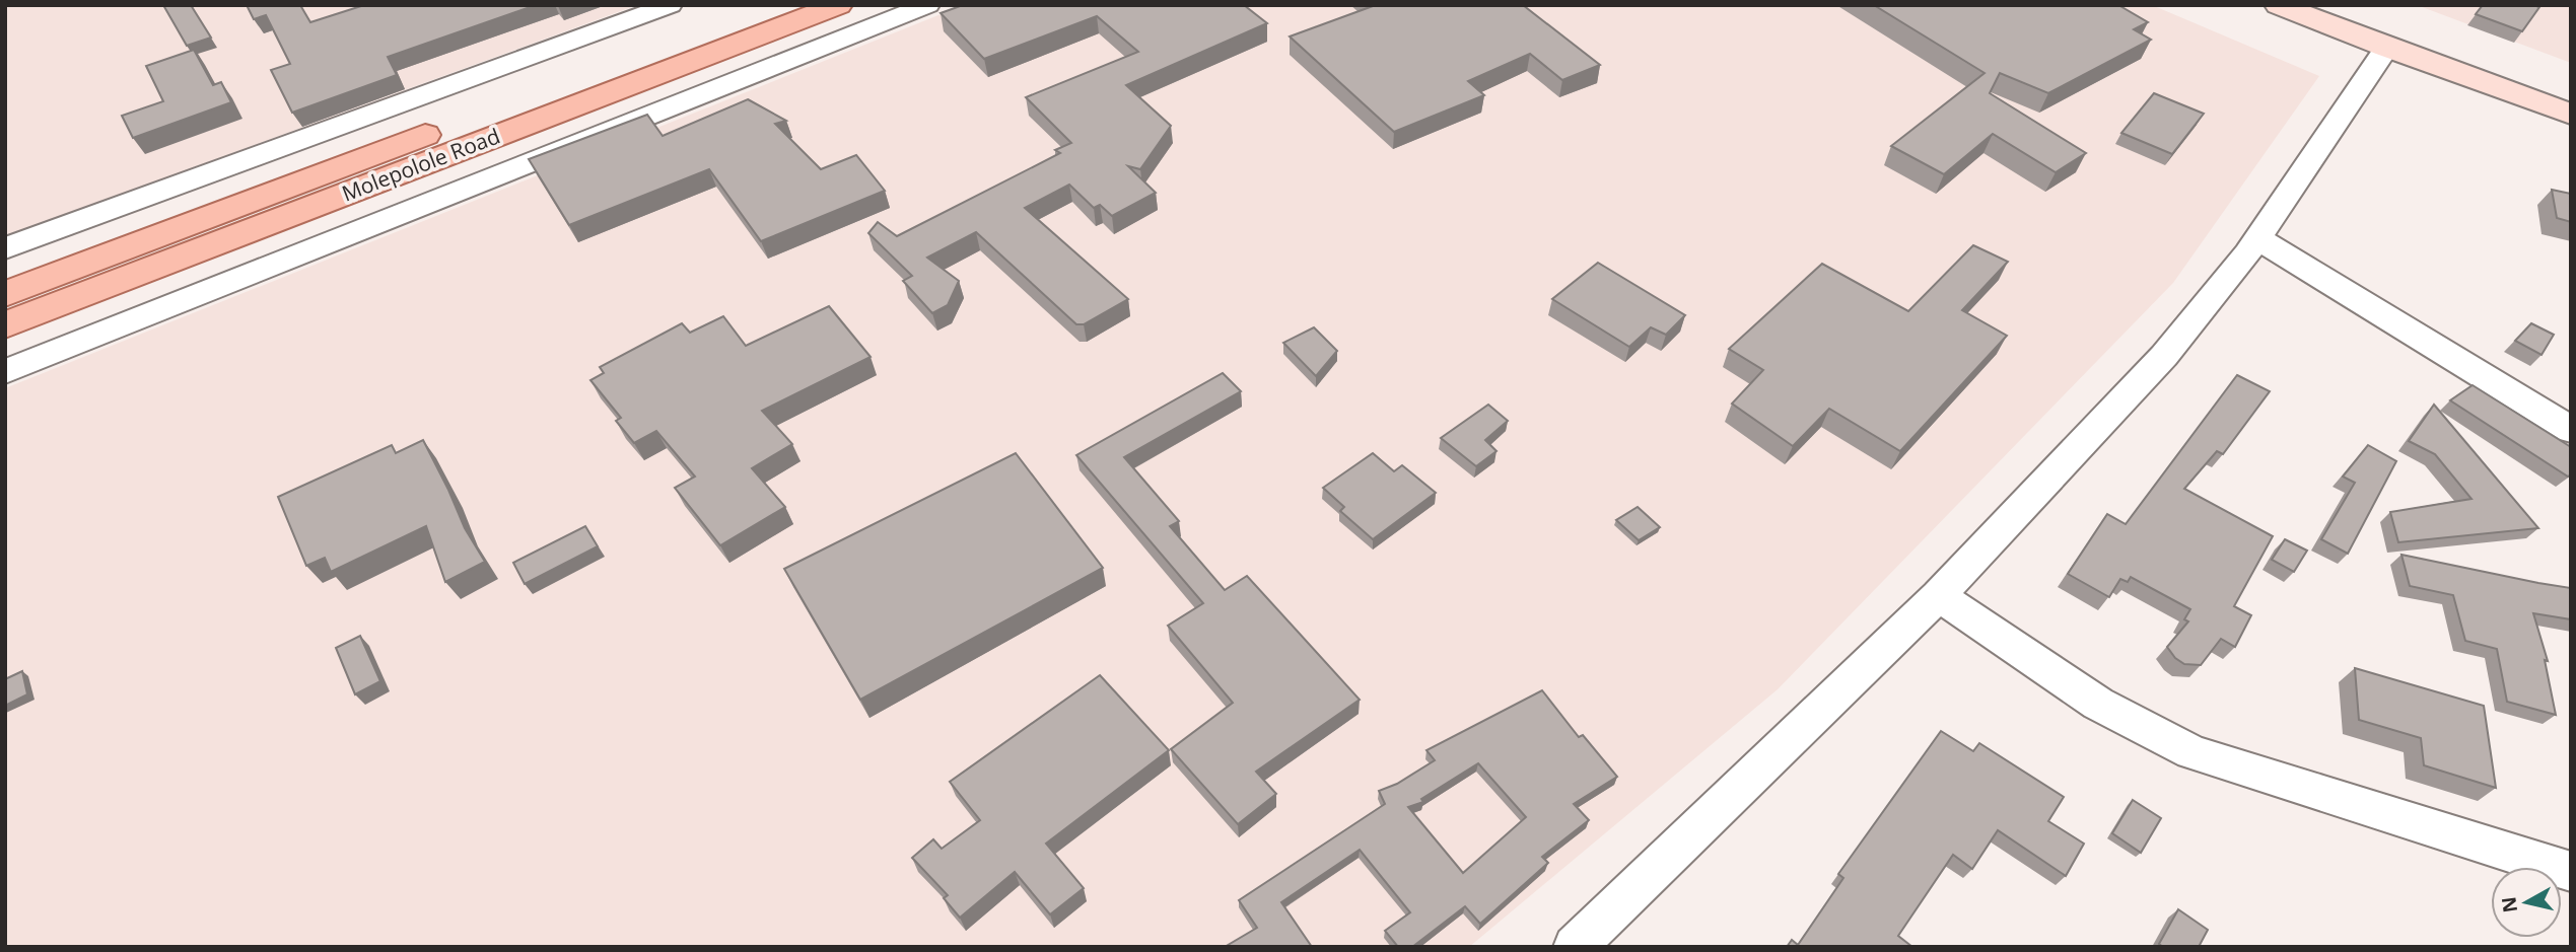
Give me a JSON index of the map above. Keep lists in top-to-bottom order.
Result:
{
  "streets": {
    "main road": ["Molepolole Road"]
  },
  "north": "left"
}
